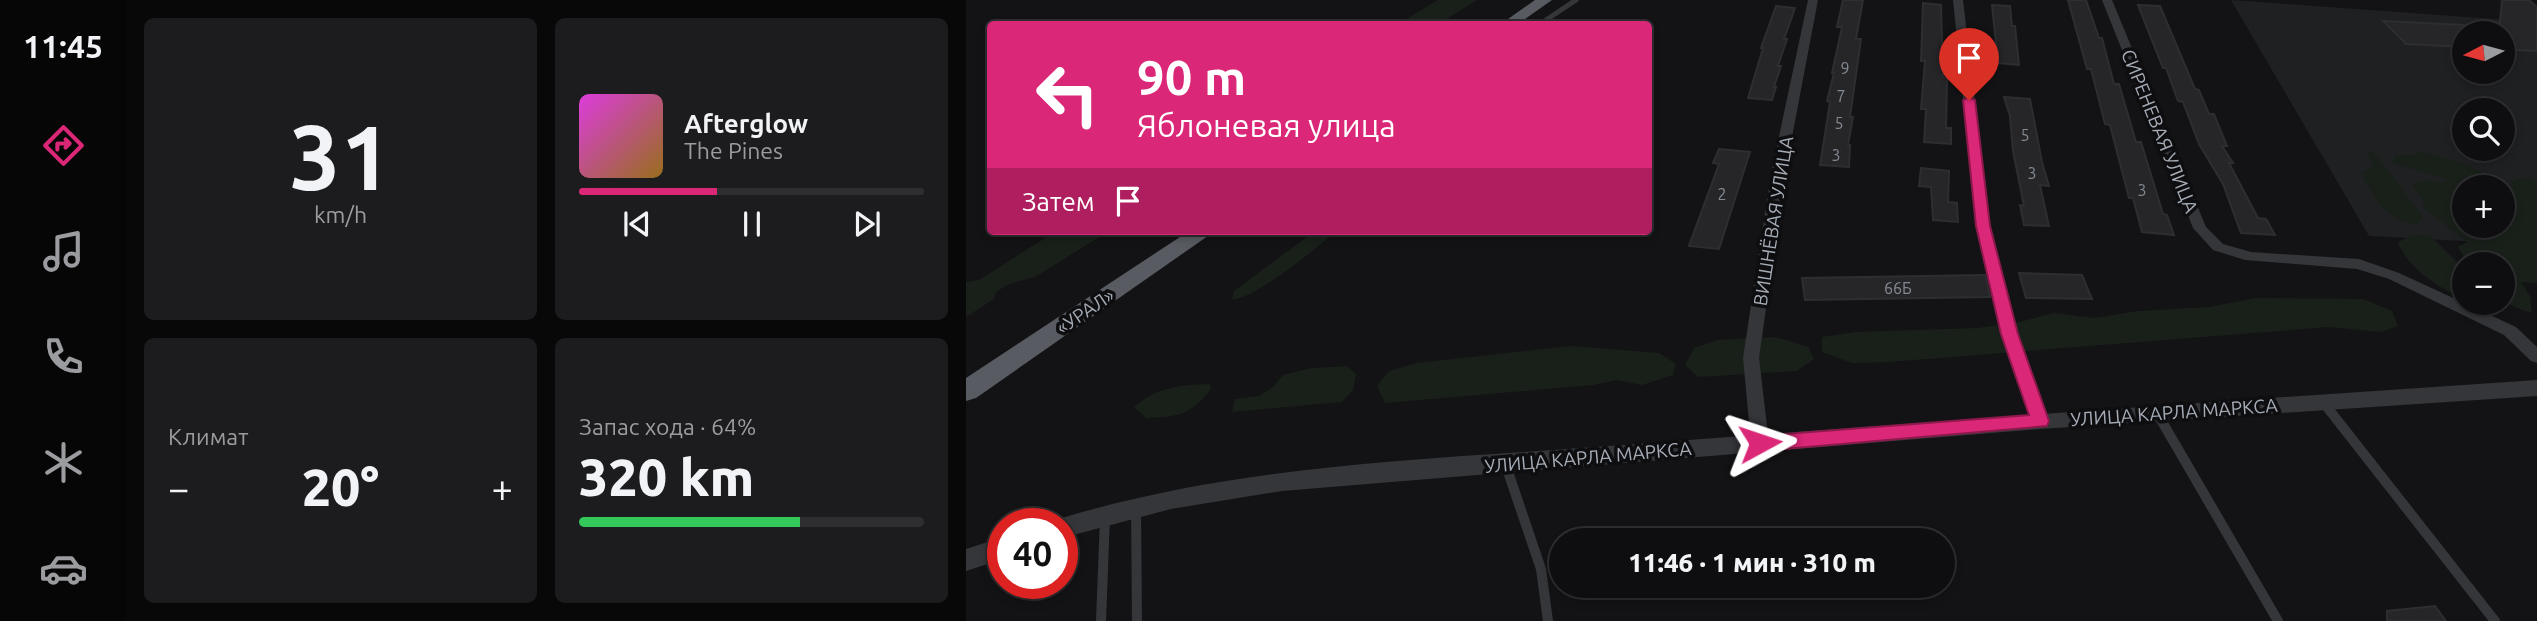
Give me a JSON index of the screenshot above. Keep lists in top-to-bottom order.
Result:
{
  "streets": {
    "highway": ["«УРАЛ»"],
    "street": ["СИРЕНЕВАЯ УЛИЦА", "ВИШНЁВАЯ УЛИЦА", "УЛИЦА КАРЛА МАРКСА"]
  },
  "crossings": [
    ["ВИШНЁВАЯ УЛИЦА", "УЛИЦА КАРЛА МАРКСА"]
  ],
  "house_numbers": [
    "9",
    "7",
    "5",
    "5",
    "3",
    "3",
    "3",
    "2",
    "66Б"
  ],
  "north": "left",
  "page": {
    "tabs": "11:45",
    "tile": [
      ["31", "km/h"],
      "Климат",
      ["Запас хода · 64%", "320 km"]
    ],
    "map_buttons": ["+", "−"],
    "turn": ["90 m", "Яблоневая улица"],
    "song": ["Afterglow", "The Pines"],
    "then": "Затем",
    "heat": ["−", "20°", "+"],
    "limit": "40",
    "trip": "11:46 · 1 мин · 310 m"
  }
}
